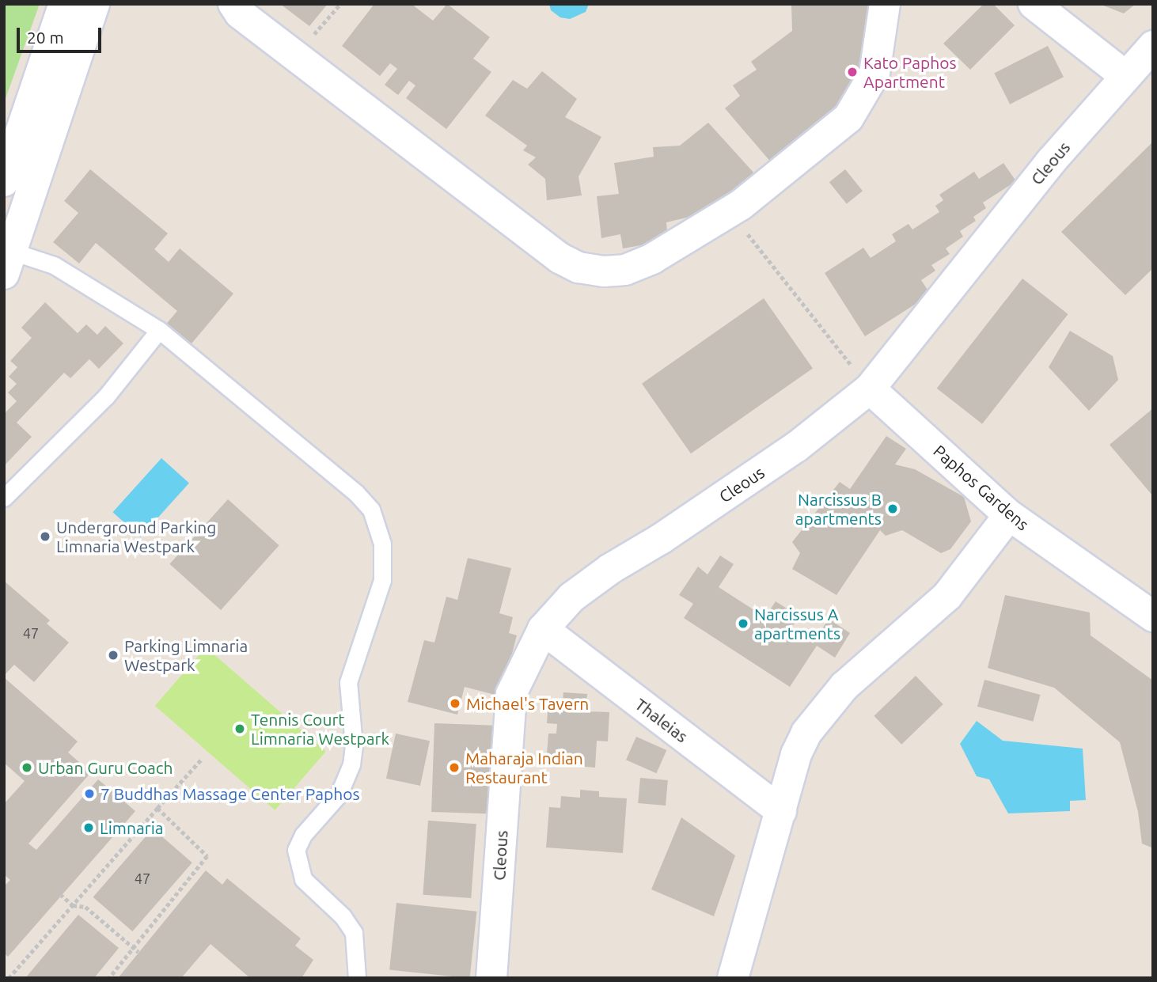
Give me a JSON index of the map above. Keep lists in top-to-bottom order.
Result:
{
  "streets": {
    "street": ["Cleous", "Paphos Gardens", "Thaleias"]
  },
  "crossings": [
    ["Cleous", "Paphos Gardens"],
    ["Cleous", "Thaleias"]
  ],
  "places": [
    "Kato Paphos Apartment",
    "Narcissus B apartments",
    "Underground Parking Limnaria Westpark",
    "Narcissus A apartments",
    "Parking Limnaria Westpark",
    "Michael's Tavern",
    "Tennis Court Limnaria Westpark",
    "Urban Guru Coach",
    "Maharaja Indian Restaurant",
    "7 Buddhas Massage Center Paphos",
    "Limnaria"
  ],
  "house_numbers": ["47", "47"],
  "scale_bar": "20 m"
}
